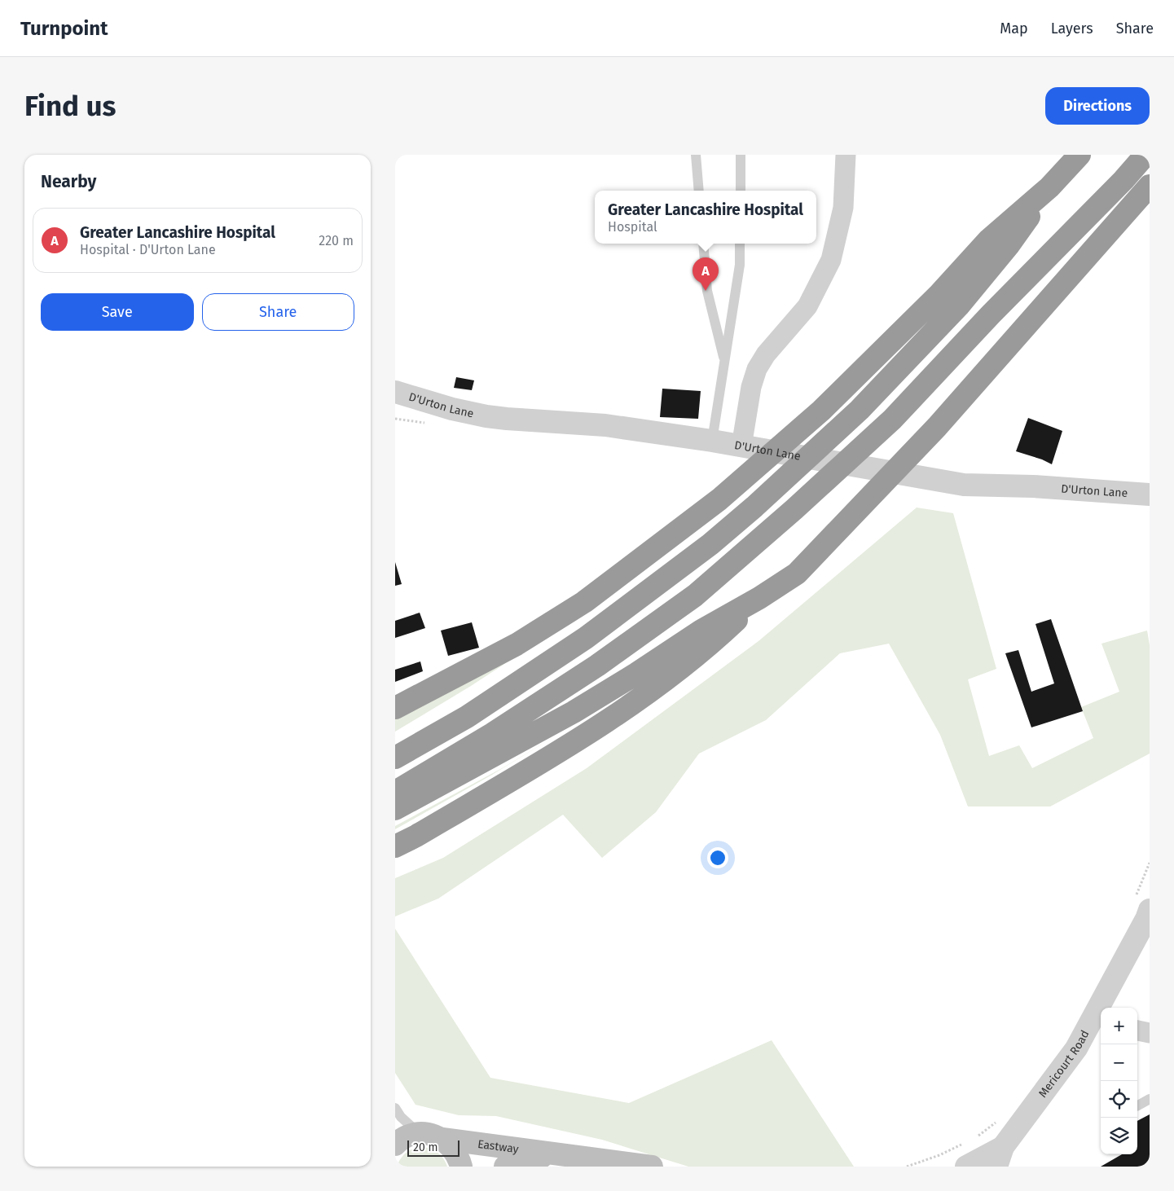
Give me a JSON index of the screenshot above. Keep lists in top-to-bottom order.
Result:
{
  "streets": {
    "main road": ["Eastway"],
    "street": ["D'Urton Lane", "Mericourt Road"]
  },
  "scale_bar": "20 m",
  "page": {
    "header": "Turnpoint",
    "nav": ["Map", "Layers", "Share"],
    "buttons": [
      "Directions",
      ["Save", "Share"]
    ],
    "title": "Find us",
    "heading": "Nearby",
    "popup": ["Greater Lancashire Hospital", "Hospital"],
    "list": [
      {
        "mark": "A",
        "name": "Greater Lancashire Hospital",
        "note": "Hospital · D'Urton Lane",
        "value": "220 m"
      }
    ],
    "pins": "A",
    "map_buttons": ["+", "−"],
    "scale": "20 m"
  }
}
